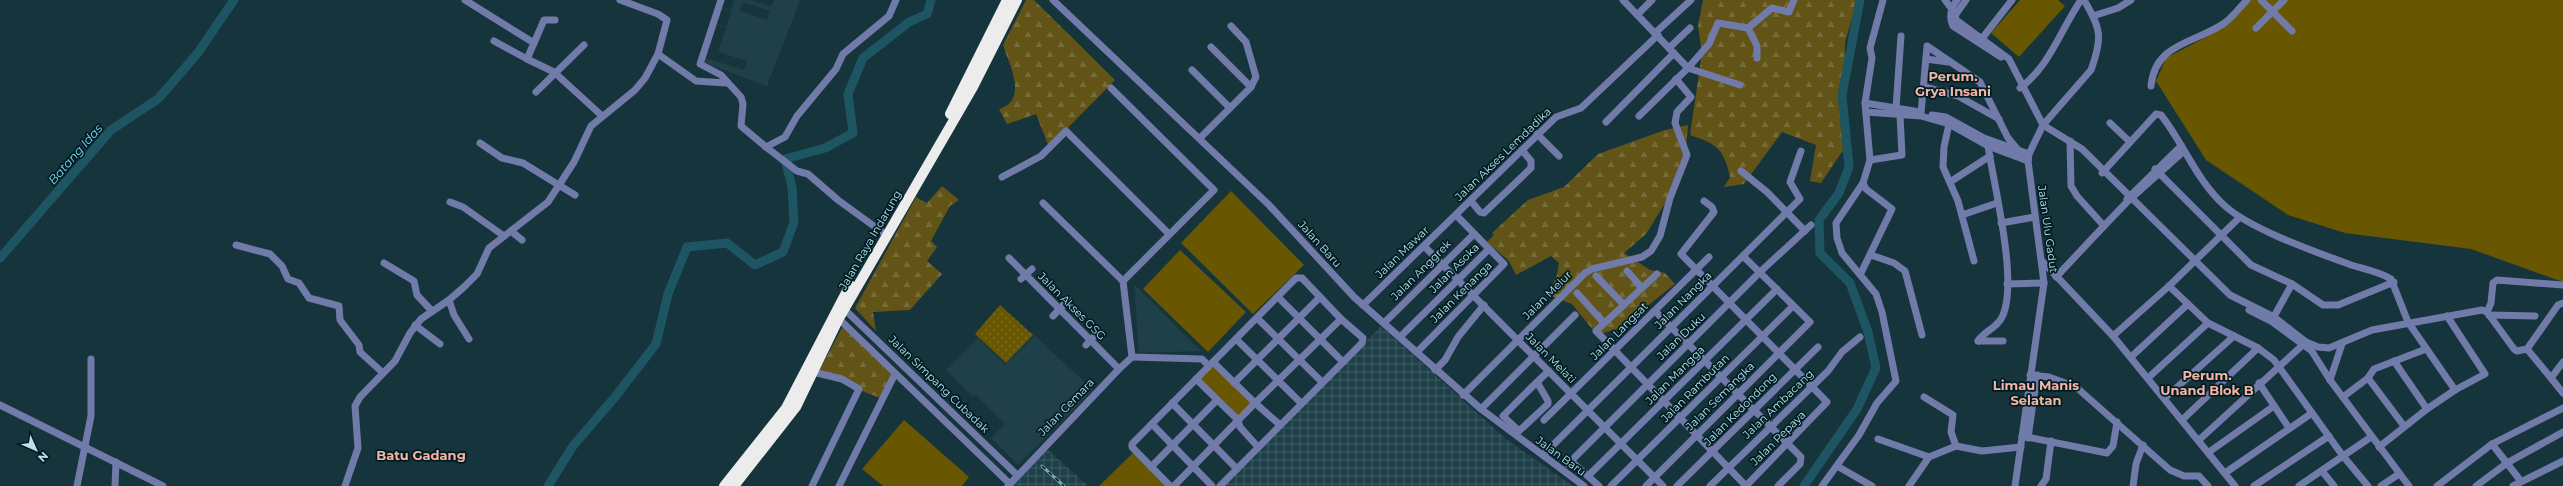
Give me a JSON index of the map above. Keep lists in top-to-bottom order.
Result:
{
  "streets": {
    "highway": ["Jalan Raya Indarung"],
    "street": [
      "Jalan Akses Lemdadika",
      "Jalan Ulu Gadut",
      "Jalan Baru",
      "Jalan Mawar",
      "Jalan Asoka",
      "Jalan Anggrek",
      "Jalan Kenanga",
      "Jalan Melur",
      "Jalan Nangka",
      "Jalan Akses GSG",
      "Jalan Langsat",
      "Jalan Duku",
      "Jalan Melati",
      "Jalan Mangga",
      "Jalan Simpang Cubadak",
      "Jalan Rambutan",
      "Jalan Semangka",
      "Jalan Ambacang",
      "Jalan Cemara",
      "Jalan Kedondong",
      "Jalan Pepaya"
    ]
  },
  "crossings": [
    ["Jalan Akses Lemdadika", "Jalan Mawar"],
    ["Jalan Akses Lemdadika", "Jalan Asoka"],
    ["Jalan Raya Indarung", "Jalan Simpang Cubadak"],
    ["Jalan Baru", "Jalan Mawar"],
    ["Jalan Baru", "Jalan Asoka"],
    ["Jalan Baru", "Jalan Anggrek"],
    ["Jalan Baru", "Jalan Kenanga"],
    ["Jalan Baru", "Jalan Melur"],
    ["Jalan Baru", "Jalan Nangka"],
    ["Jalan Mawar", "Jalan Asoka"],
    ["Jalan Mawar", "Jalan Melati"],
    ["Jalan Asoka", "Jalan Anggrek"],
    ["Jalan Asoka", "Jalan Kenanga"],
    ["Jalan Asoka", "Jalan Melati"],
    ["Jalan Anggrek", "Jalan Melati"],
    ["Jalan Kenanga", "Jalan Melati"],
    ["Jalan Melur", "Jalan Melati"],
    ["Jalan Nangka", "Jalan Melati"],
    ["Jalan Akses GSG", "Jalan Cemara"],
    ["Jalan Langsat", "Jalan Melati"],
    ["Jalan Duku", "Jalan Melati"],
    ["Jalan Duku", "Jalan Mangga"],
    ["Jalan Melati", "Jalan Mangga"],
    ["Jalan Melati", "Jalan Rambutan"],
    ["Jalan Melati", "Jalan Semangka"],
    ["Jalan Simpang Cubadak", "Jalan Cemara"],
    ["Jalan Rambutan", "Jalan Semangka"],
    ["Jalan Ambacang", "Jalan Pepaya"]
  ],
  "districts": [
    "Perum. Grya Insani",
    "Perum. Unand Blok B",
    "Limau Manis Selatan",
    "Batu Gadang"
  ],
  "water": ["Batang Idas"],
  "north": "bottom right"
}
